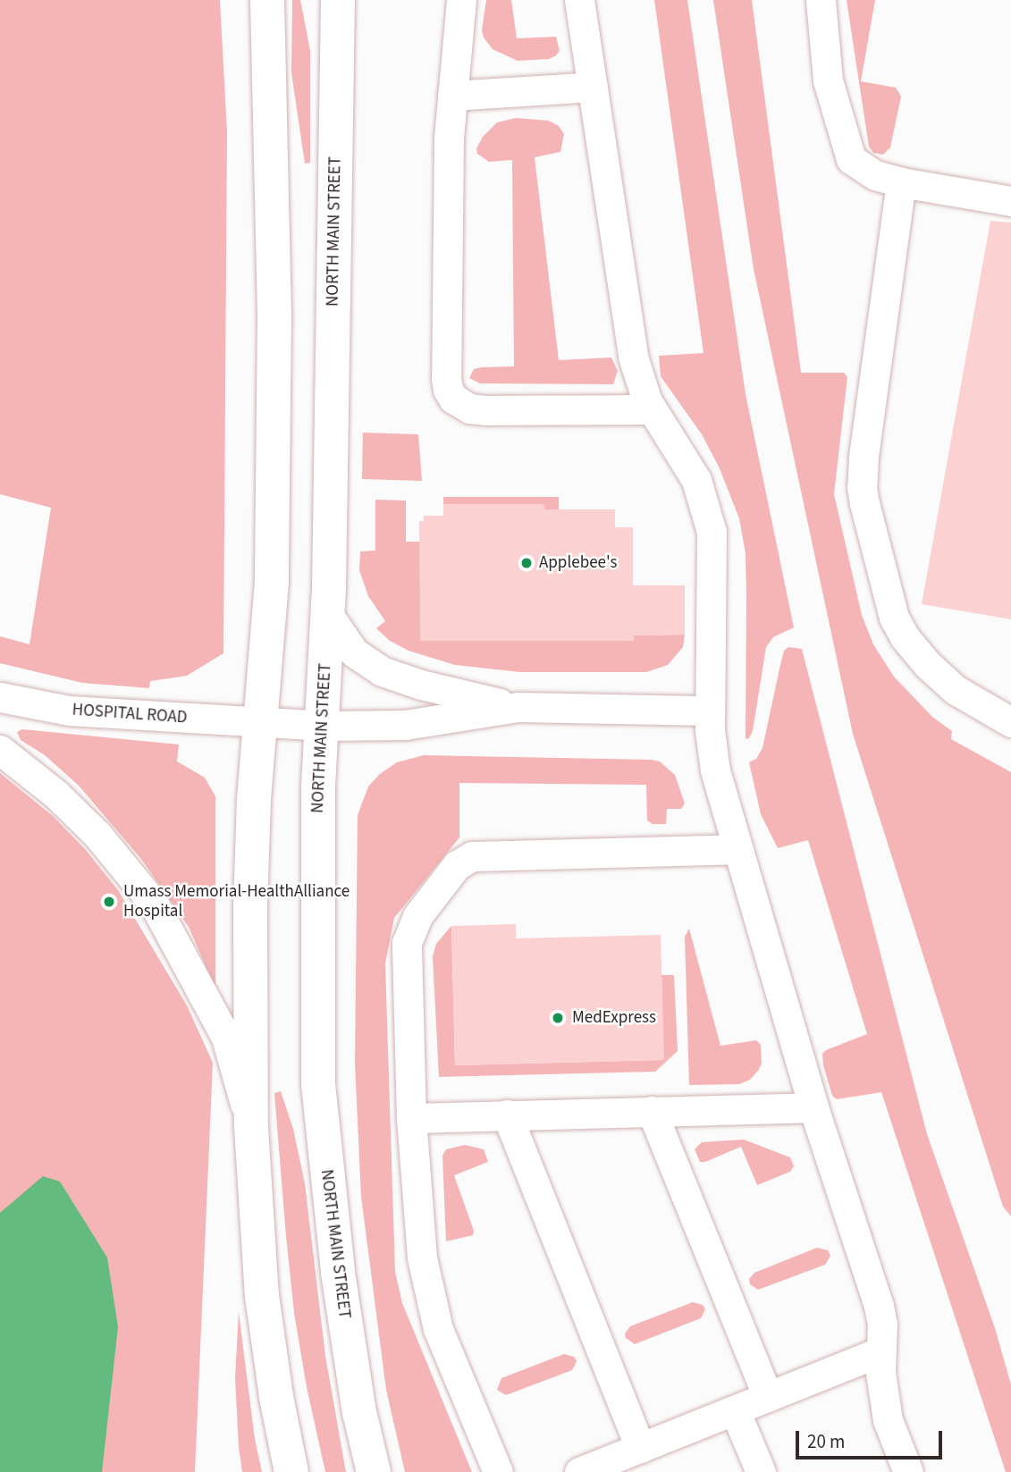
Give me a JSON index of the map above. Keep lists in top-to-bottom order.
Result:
{
  "streets": {
    "main road": ["NORTH MAIN STREET"],
    "lane": ["HOSPITAL ROAD"]
  },
  "crossings": [
    ["NORTH MAIN STREET", "HOSPITAL ROAD"]
  ],
  "places": ["Applebee's", "Umass Memorial-HealthAlliance Hospital", "MedExpress"],
  "scale_bar": "20 m"
}
